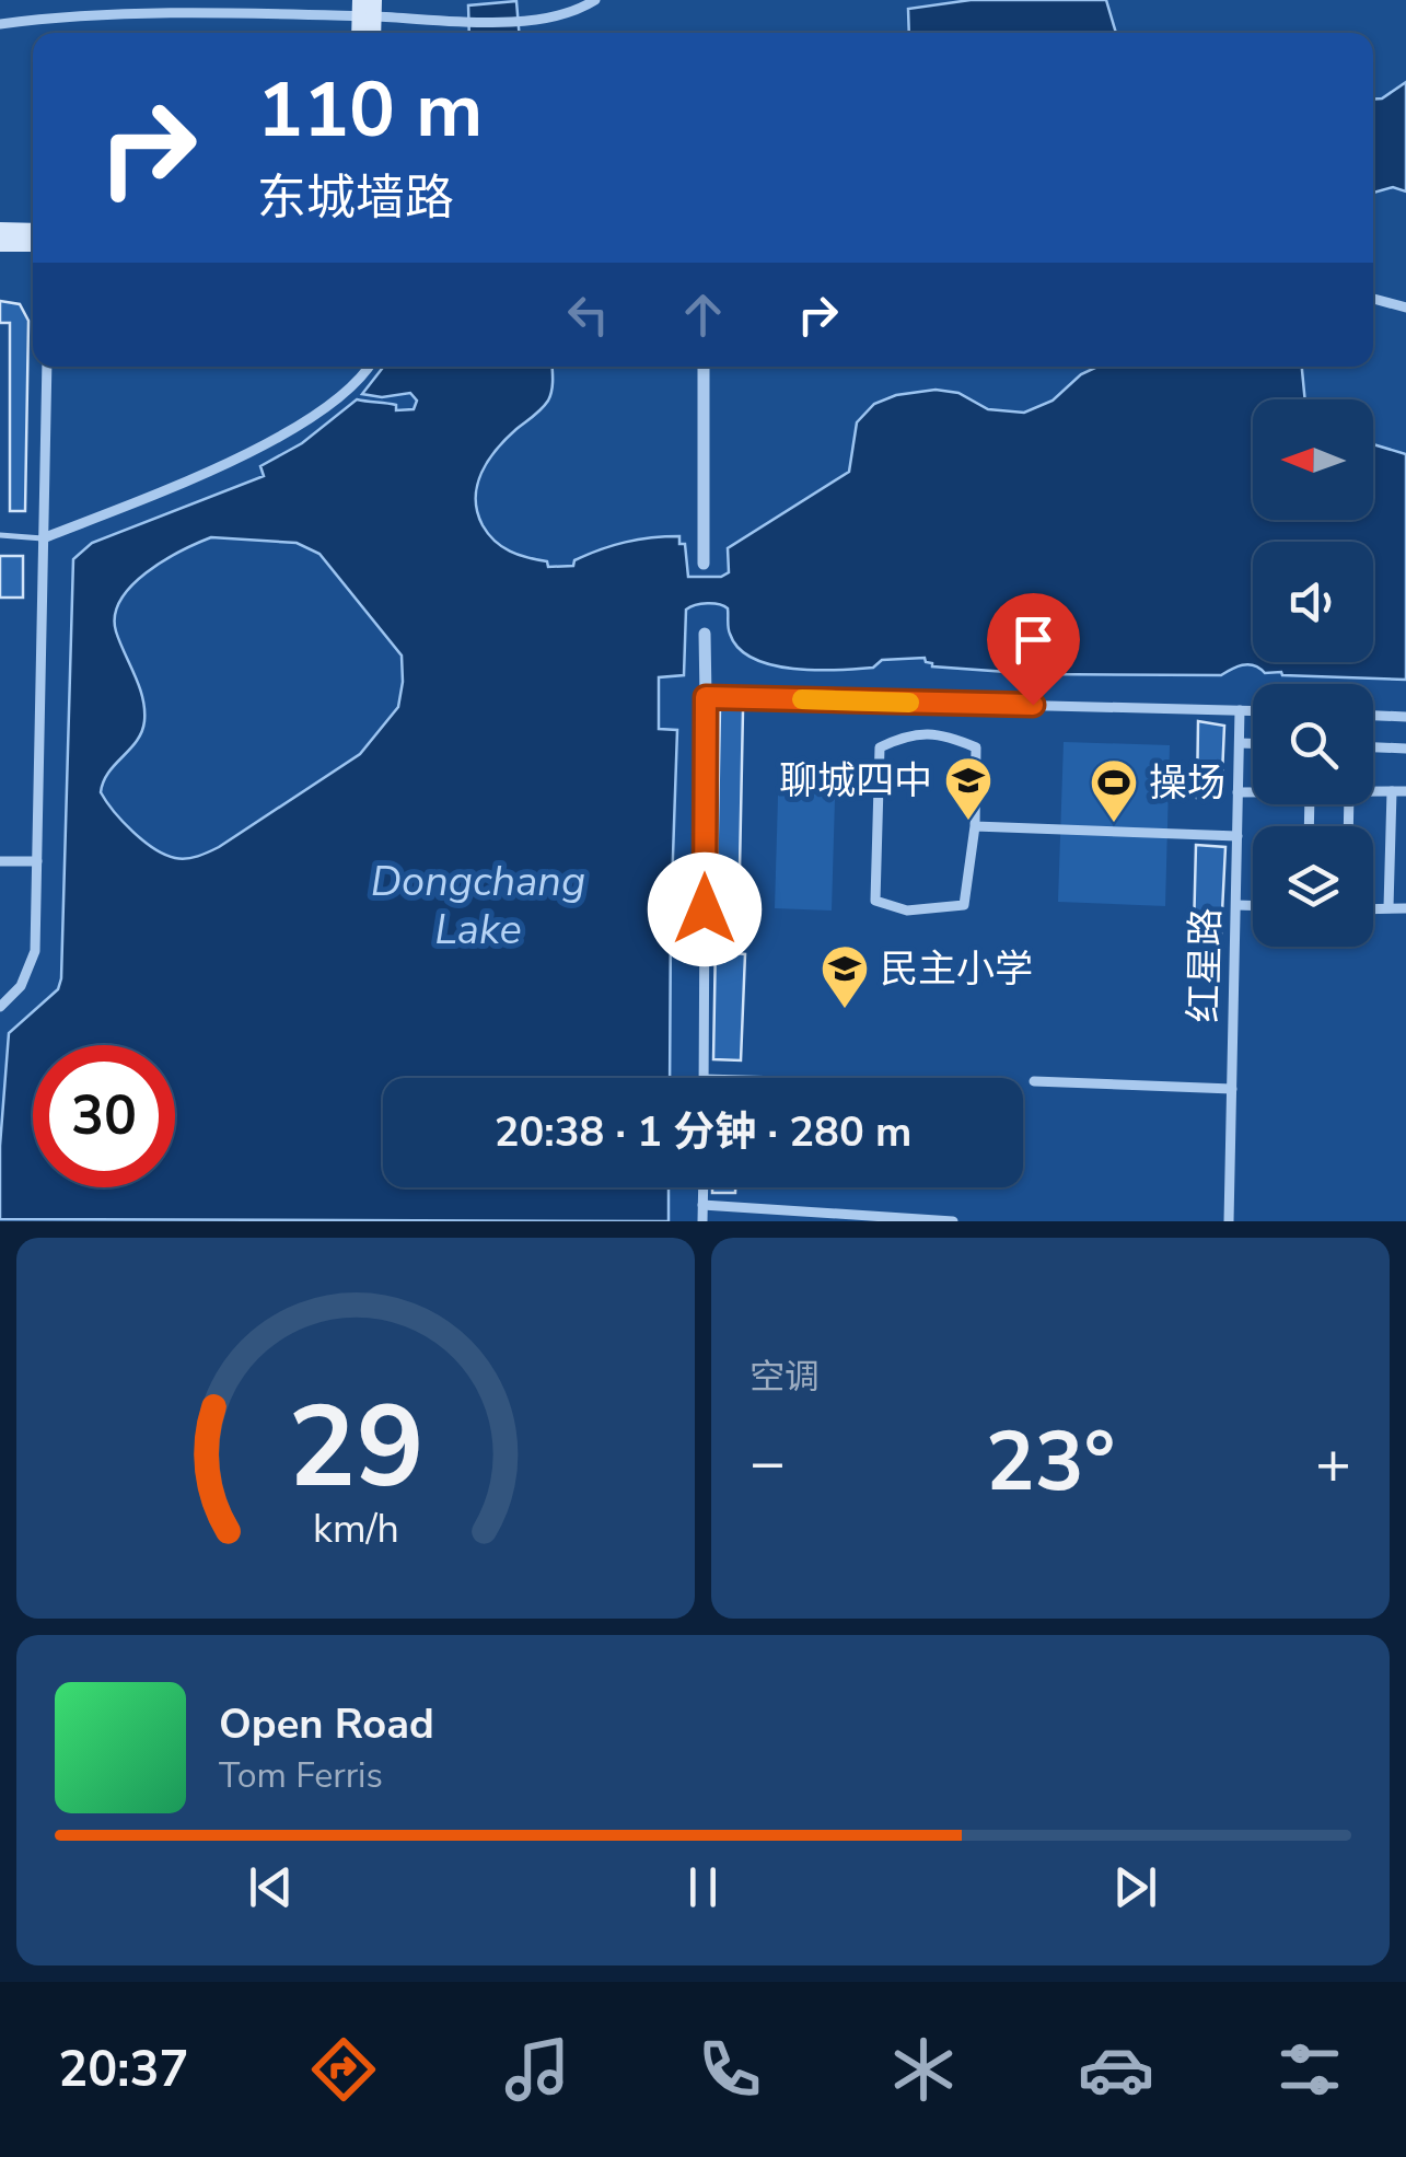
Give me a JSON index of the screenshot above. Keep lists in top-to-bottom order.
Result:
{
  "streets": {
    "street": ["红星路"]
  },
  "water": ["Dongchang Lake"],
  "places": {
    "school or university": ["聊城四中", "民主小学"],
    "sports": ["操场"]
  },
  "north": "left",
  "page": {
    "turn": ["110 m", "东城墙路"],
    "limit": "30",
    "trip": "20:38 · 1 分钟 · 280 m",
    "tile": "空调",
    "heat": ["−", "23°", "+"],
    "song": ["Open Road", "Tom Ferris"],
    "tabs": "20:37",
    "gauge": ["29", "km/h"]
  }
}
